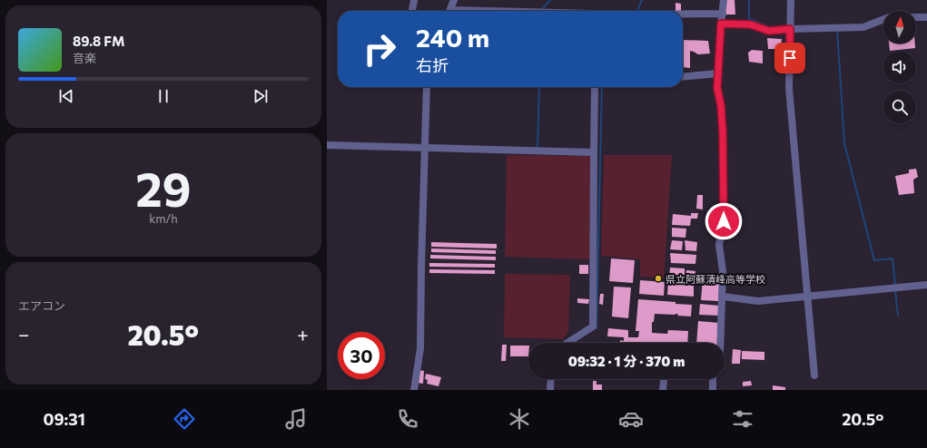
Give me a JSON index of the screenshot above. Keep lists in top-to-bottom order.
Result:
{
  "places": ["県立阿蘇清峰高等学校"],
  "north": "top",
  "page": {
    "turn": ["240 m", "右折"],
    "song": ["89.8 FM", "音楽"],
    "tile": [
      ["29", "km/h"],
      "エアコン"
    ],
    "heat": ["−", "20.5°", "+"],
    "limit": "30",
    "trip": "09:32 · 1 分 · 370 m",
    "tabs": ["09:31", "20.5°"]
  }
}
